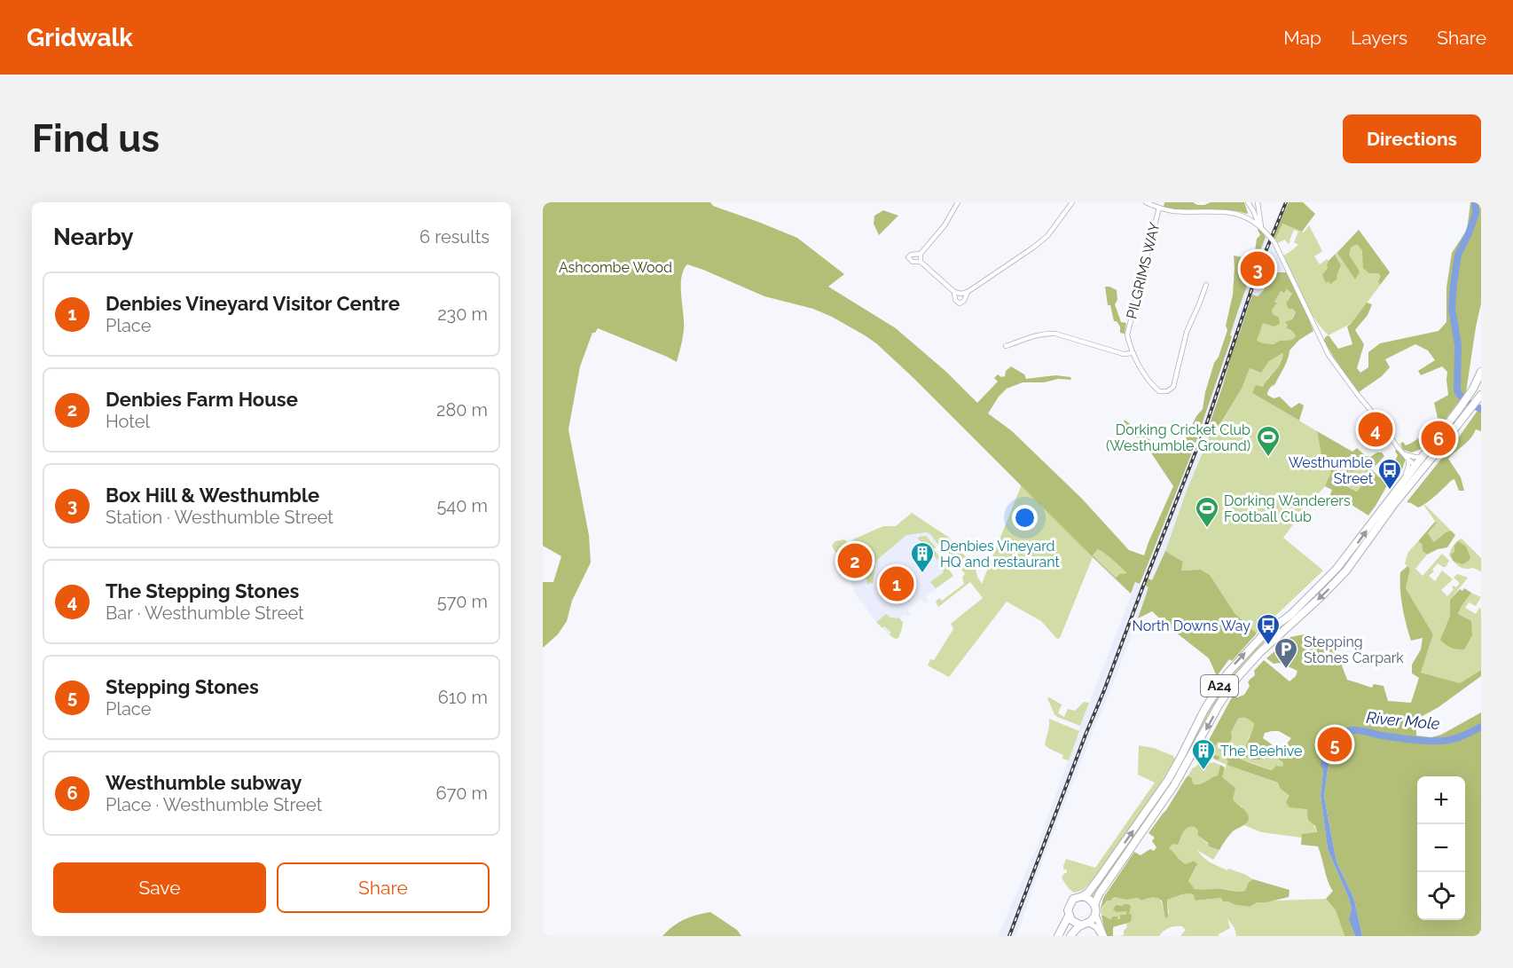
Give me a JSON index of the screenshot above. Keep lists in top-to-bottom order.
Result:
{
  "streets": {
    "highway": ["A24"],
    "street": ["PILGRIMS WAY"]
  },
  "water": ["River Mole"],
  "parks": ["Ashcombe Wood"],
  "places": {
    "sports": ["Dorking Cricket Club (Westhumble Ground)", "Dorking Wanderers Football Club"],
    "bus stop": ["Westhumble Street", "North Downs Way"],
    "building": ["Denbies Vineyard HQ and restaurant", "The Beehive"],
    "parking": ["Stepping Stones Carpark"]
  },
  "page": {
    "header": "Gridwalk",
    "nav": ["Map", "Layers", "Share"],
    "buttons": [
      "Directions",
      ["Save", "Share"]
    ],
    "title": "Find us",
    "heading": ["Nearby", "6 results"],
    "pins": [
      "3",
      "4",
      "6",
      "2",
      "1",
      "5"
    ],
    "list": [
      {
        "mark": "1",
        "name": "Denbies Vineyard Visitor Centre",
        "note": "Place",
        "value": "230 m"
      },
      {
        "mark": "2",
        "name": "Denbies Farm House",
        "note": "Hotel",
        "value": "280 m"
      },
      {
        "mark": "3",
        "name": "Box Hill & Westhumble",
        "note": "Station · Westhumble Street",
        "value": "540 m"
      },
      {
        "mark": "4",
        "name": "The Stepping Stones",
        "note": "Bar · Westhumble Street",
        "value": "570 m"
      },
      {
        "mark": "5",
        "name": "Stepping Stones",
        "note": "Place",
        "value": "610 m"
      },
      {
        "mark": "6",
        "name": "Westhumble subway",
        "note": "Place · Westhumble Street",
        "value": "670 m"
      }
    ],
    "map_buttons": ["+", "−"]
  }
}
